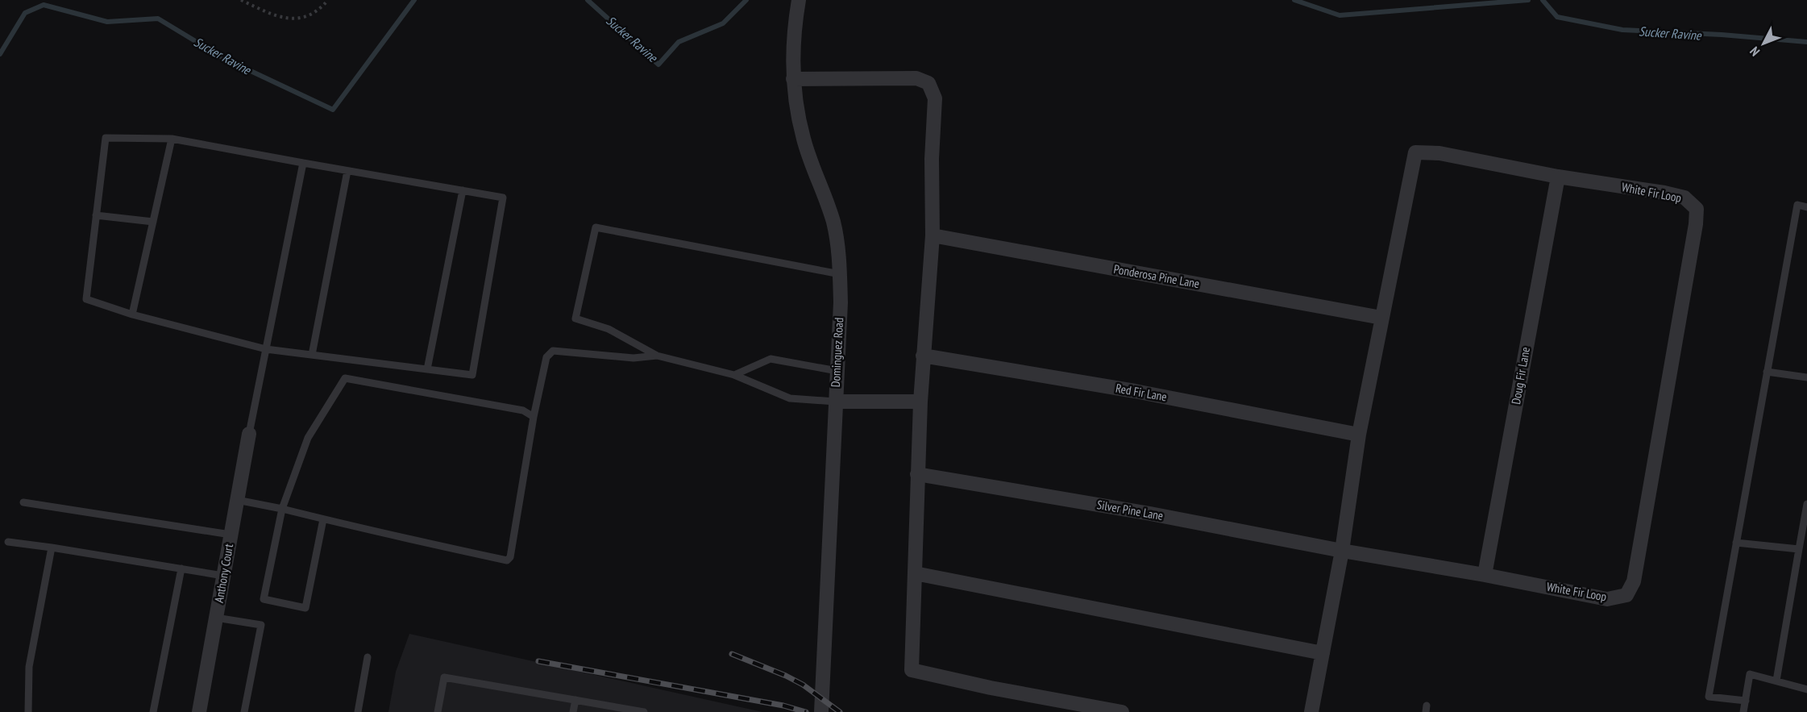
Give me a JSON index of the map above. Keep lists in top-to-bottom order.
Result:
{
  "streets": {
    "street": [
      "White Fir Loop",
      "Ponderosa Pine Lane",
      "Dominguez Road",
      "Doug Fir Lane",
      "Red Fir Lane",
      "Silver Pine Lane",
      "Anthony Court"
    ]
  },
  "crossings": [
    ["White Fir Loop", "Ponderosa Pine Lane"],
    ["White Fir Loop", "Doug Fir Lane"],
    ["White Fir Loop", "Red Fir Lane"],
    ["White Fir Loop", "Silver Pine Lane"]
  ],
  "water": ["Sucker Ravine"],
  "north": "bottom left"
}
